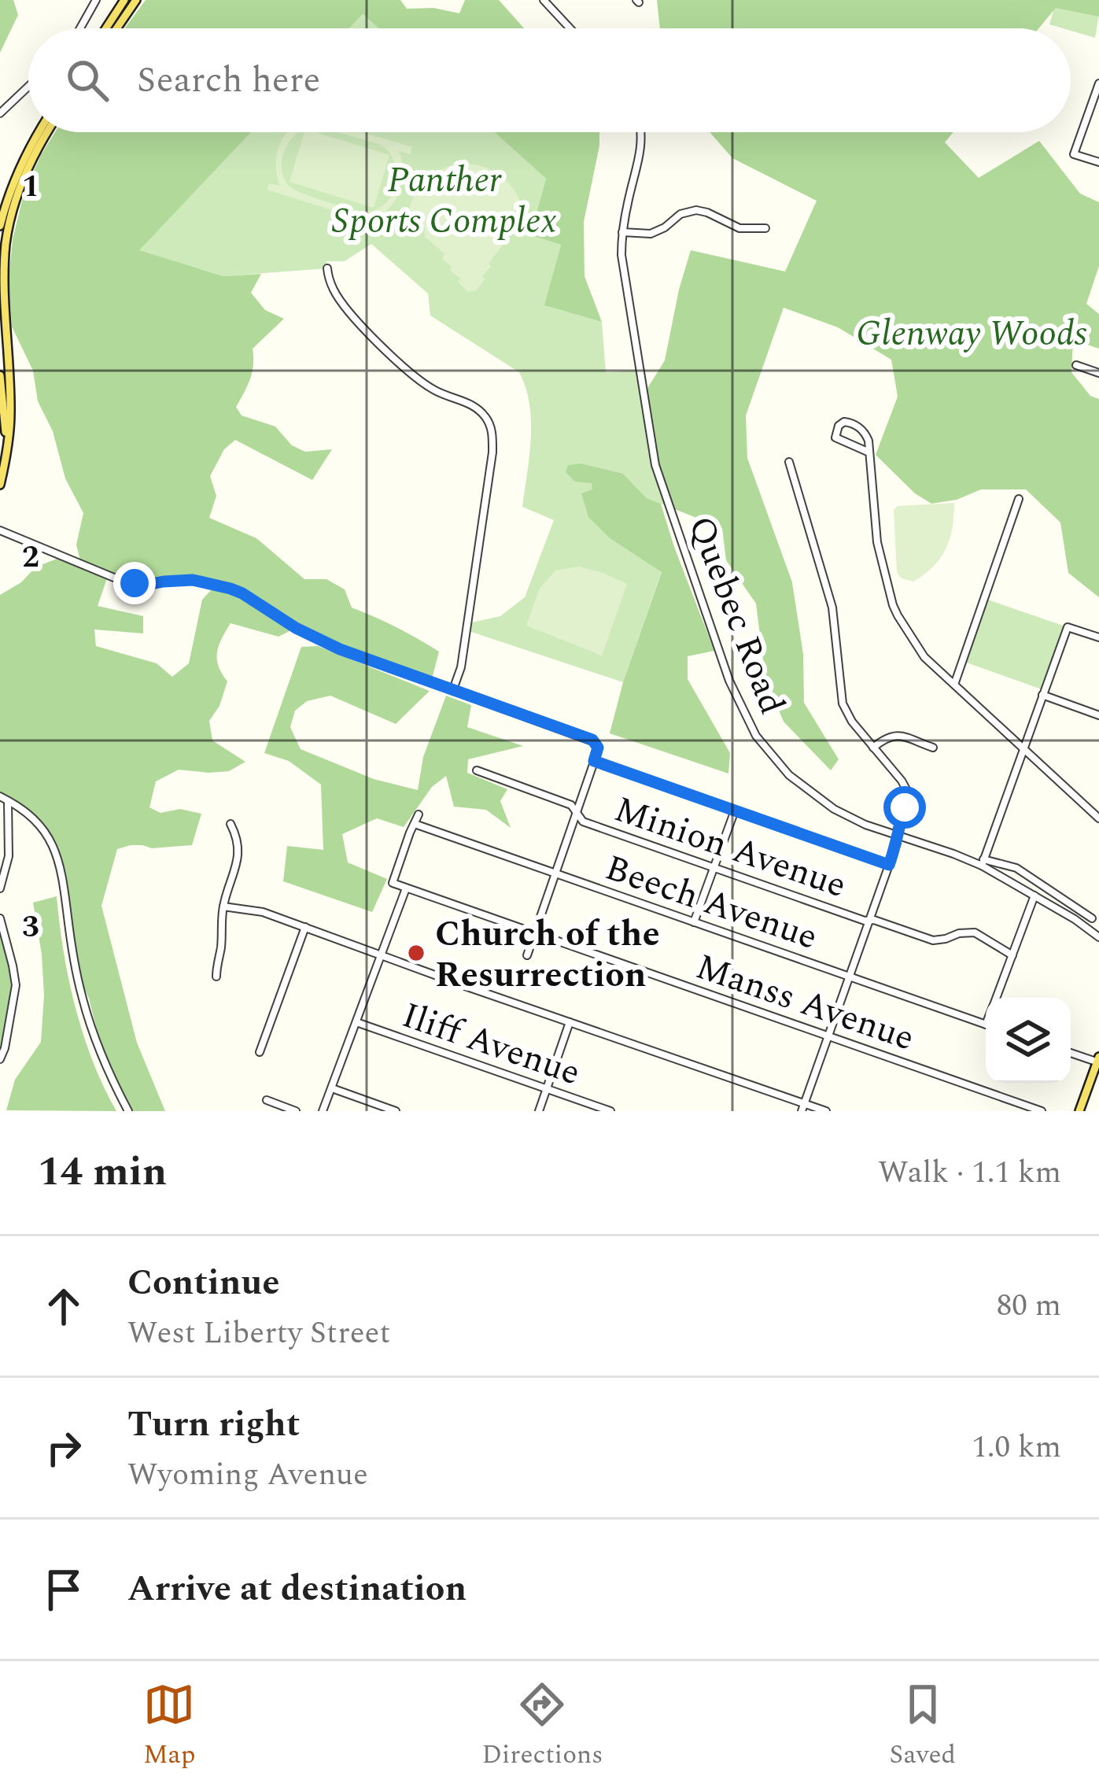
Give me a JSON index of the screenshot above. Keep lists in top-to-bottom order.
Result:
{
  "streets": {
    "street": [
      "Quebec Road",
      "Minion Avenue",
      "Beech Avenue",
      "Manss Avenue",
      "Iliff Avenue"
    ]
  },
  "crossings": [
    ["Beech Avenue", "Manss Avenue"]
  ],
  "parks": ["Panther Sports Complex", "Glenway Woods"],
  "places": ["Church of the Resurrection"],
  "page": {
    "search": "Search here",
    "heading": ["14 min", "Walk · 1.1 km"],
    "list": [
      ["Continue", "West Liberty Street", "80 m"],
      ["Turn right", "Wyoming Avenue", "1.0 km"],
      "Arrive at destination"
    ],
    "nav": ["Map", "Directions", "Saved"]
  },
  "grid": {
    "rows": ["1", "2", "3"]
  }
}
